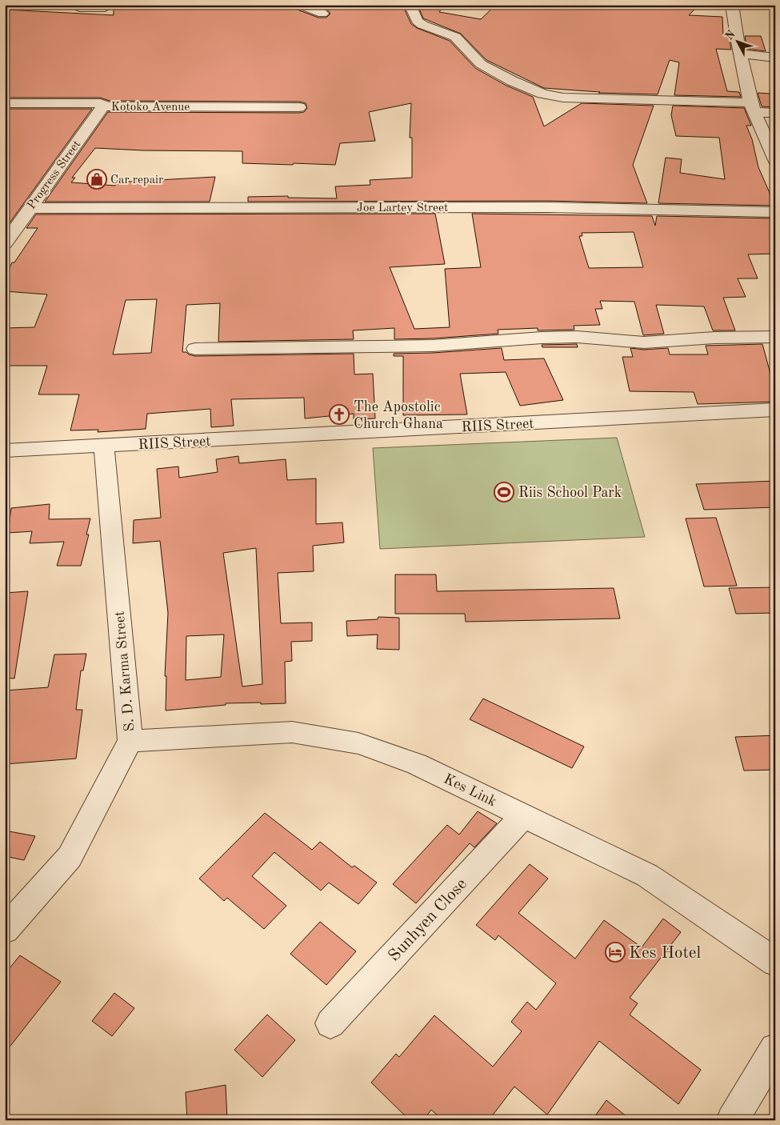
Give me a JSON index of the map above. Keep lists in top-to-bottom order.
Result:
{
  "streets": {
    "street": [
      "Kotoko Avenue",
      "Progress Street",
      "Joe Lartey Street",
      "RIIS Street",
      "S. D. Karma Street",
      "Kes Link",
      "Sunhyen Close"
    ]
  },
  "crossings": [
    ["Kotoko Avenue", "Progress Street"],
    ["Progress Street", "Joe Lartey Street"],
    ["RIIS Street", "S. D. Karma Street"],
    ["S. D. Karma Street", "Kes Link"],
    ["Kes Link", "Sunhyen Close"]
  ],
  "places": {
    "shop": ["Car repair"],
    "church": ["The Apostolic Church Ghana"],
    "sports": ["Riis School Park"],
    "hotel": ["Kes Hotel"]
  },
  "north": "top left"
}
